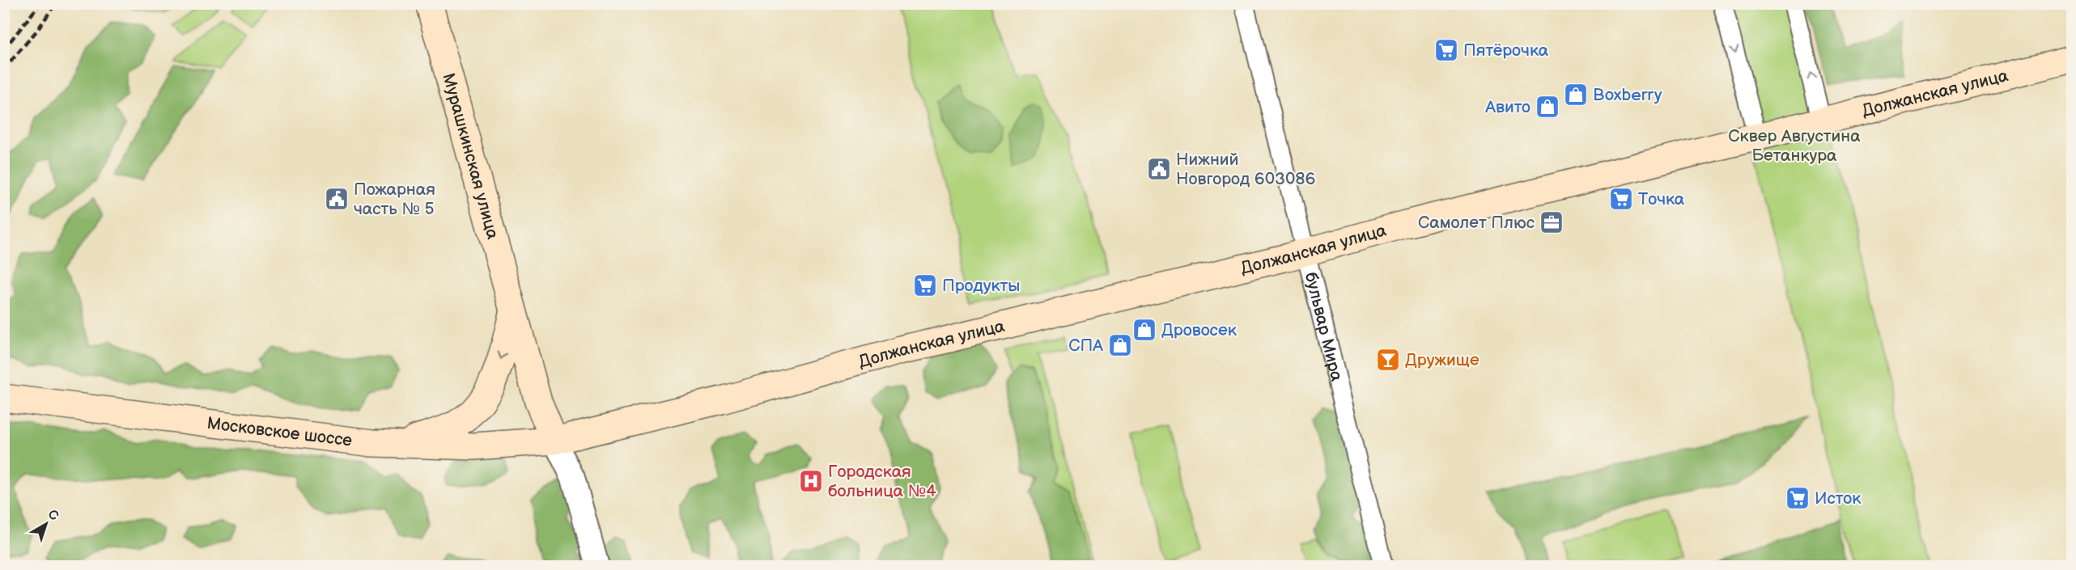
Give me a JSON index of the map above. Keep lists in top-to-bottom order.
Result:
{
  "streets": {
    "main road": ["Должанская улица", "Мурашкинская улица", "Московское шоссе"],
    "street": ["бульвар Мира"]
  },
  "crossings": [
    ["Должанская улица", "Мурашкинская улица"],
    ["Должанская улица", "бульвар Мира"],
    ["Должанская улица", "Московское шоссе"],
    ["Мурашкинская улица", "Московское шоссе"]
  ],
  "parks": ["Сквер Августина Бетанкура"],
  "places": {
    "supermarket": [
      "Пятёрочка",
      "Точка",
      "Продукты",
      "Исток"
    ],
    "shop": [
      "Boxberry",
      "Авито",
      "Дровосек",
      "СПА"
    ],
    "public building": ["Нижний Новгород 603086", "Пожарная часть № 5"],
    "office": ["Самолет Плюс"],
    "bar": ["Дружище"],
    "hospital": ["Городская больница №4"]
  },
  "north": "top right"
}
